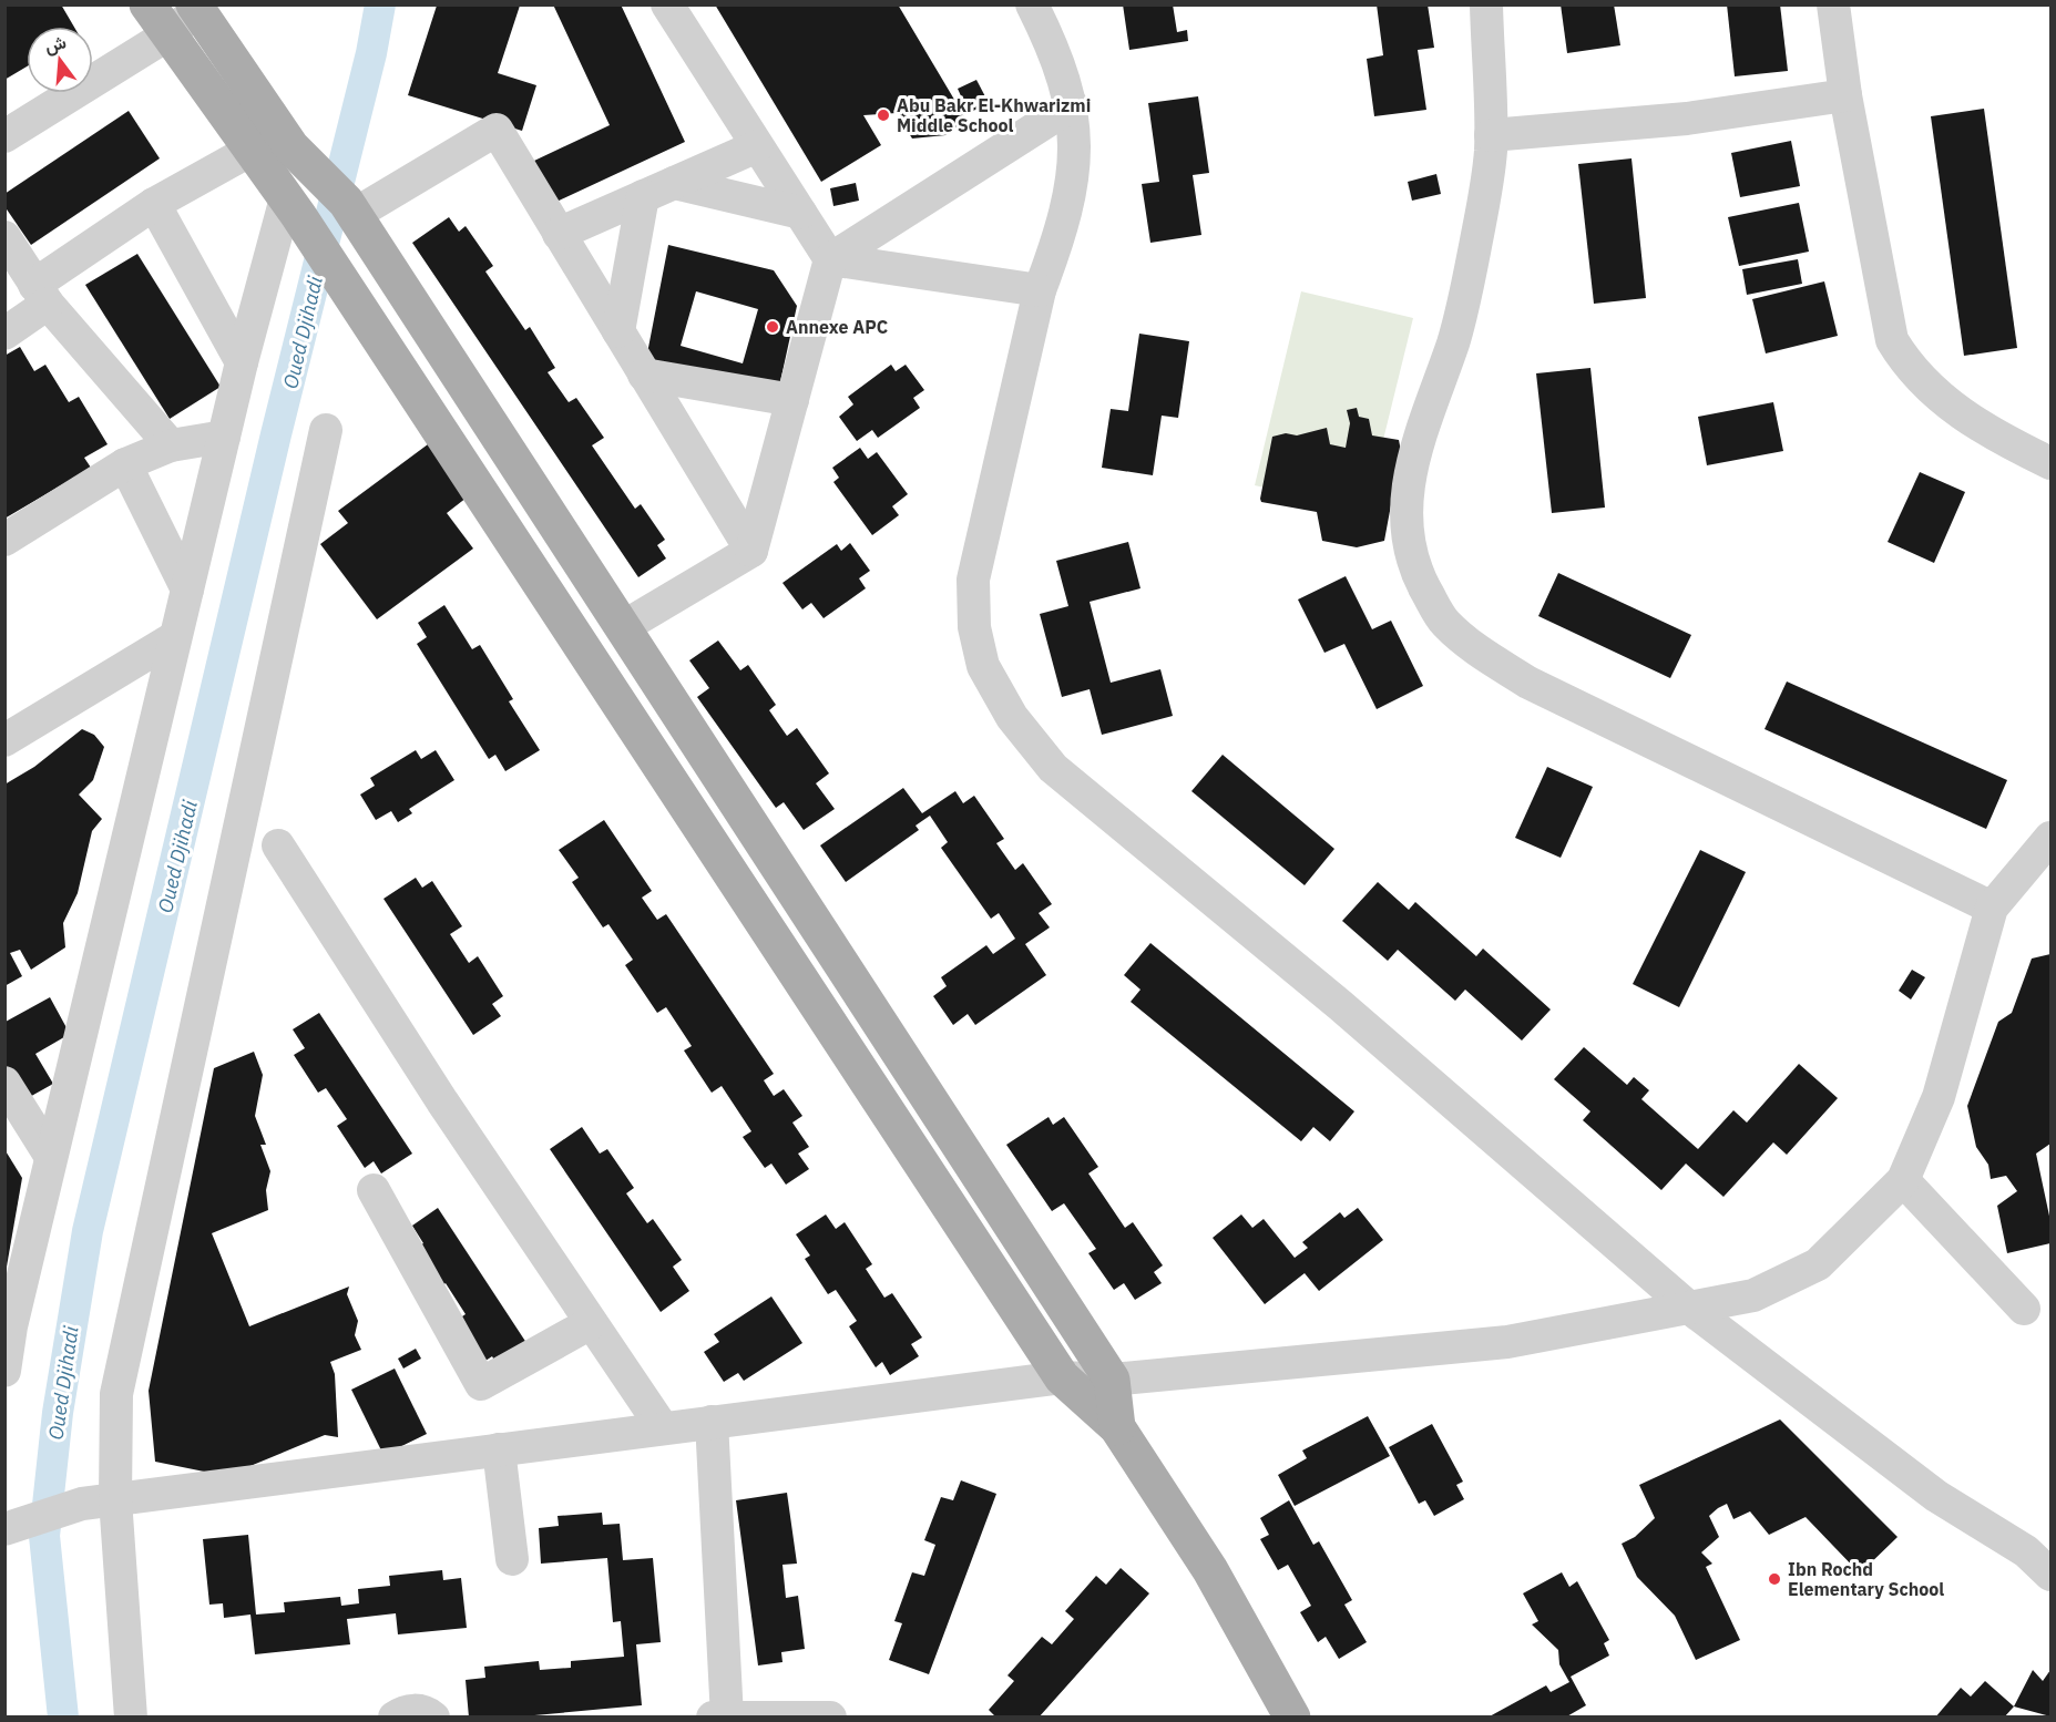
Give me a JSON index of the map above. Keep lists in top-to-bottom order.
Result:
{
  "water": ["Oued Djihadi"],
  "places": ["Abu Bakr El-Khwarizmi Middle School", "Annexe APC", "Ibn Rochd Elementary School"],
  "north": "top"
}
